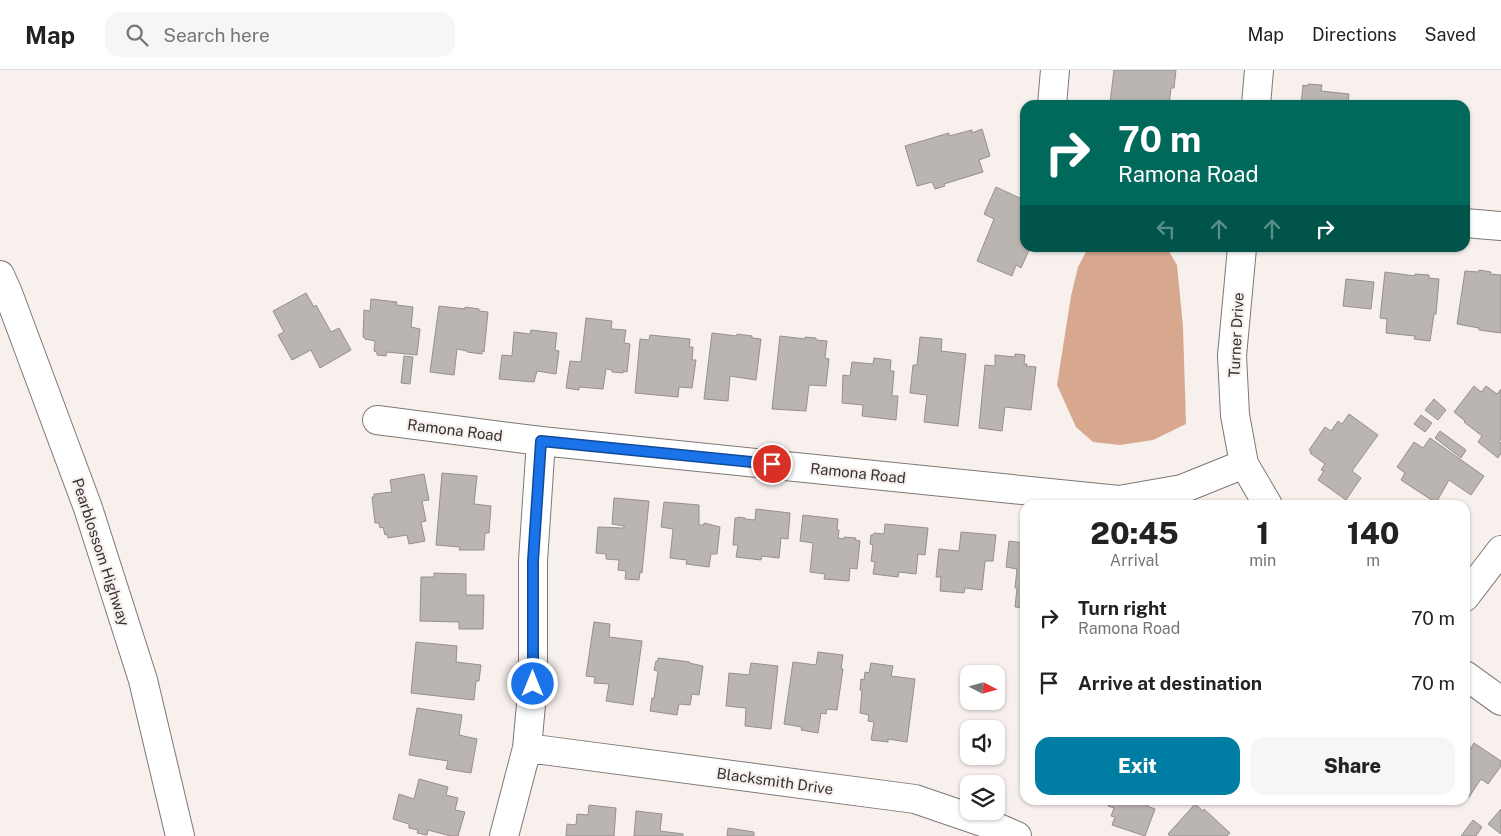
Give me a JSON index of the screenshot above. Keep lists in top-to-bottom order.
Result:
{
  "streets": {
    "street": [
      "Turner Drive",
      "Ramona Road",
      "Pearblossom Highway",
      "Blacksmith Drive"
    ]
  },
  "crossings": [
    ["Turner Drive", "Ramona Road"]
  ],
  "north": "right",
  "page": {
    "header": "Map",
    "search": "Search here",
    "nav": ["Map", "Directions", "Saved"],
    "turn": ["70 m", "Ramona Road"],
    "eta": [
      "20:45",
      "Arrival",
      "1",
      "min",
      "140",
      "m"
    ],
    "list": [
      {
        "name": "Turn right",
        "note": "Ramona Road",
        "value": "70 m"
      },
      {
        "name": "Arrive at destination",
        "value": "70 m"
      }
    ],
    "buttons": ["Exit", "Share"]
  }
}
